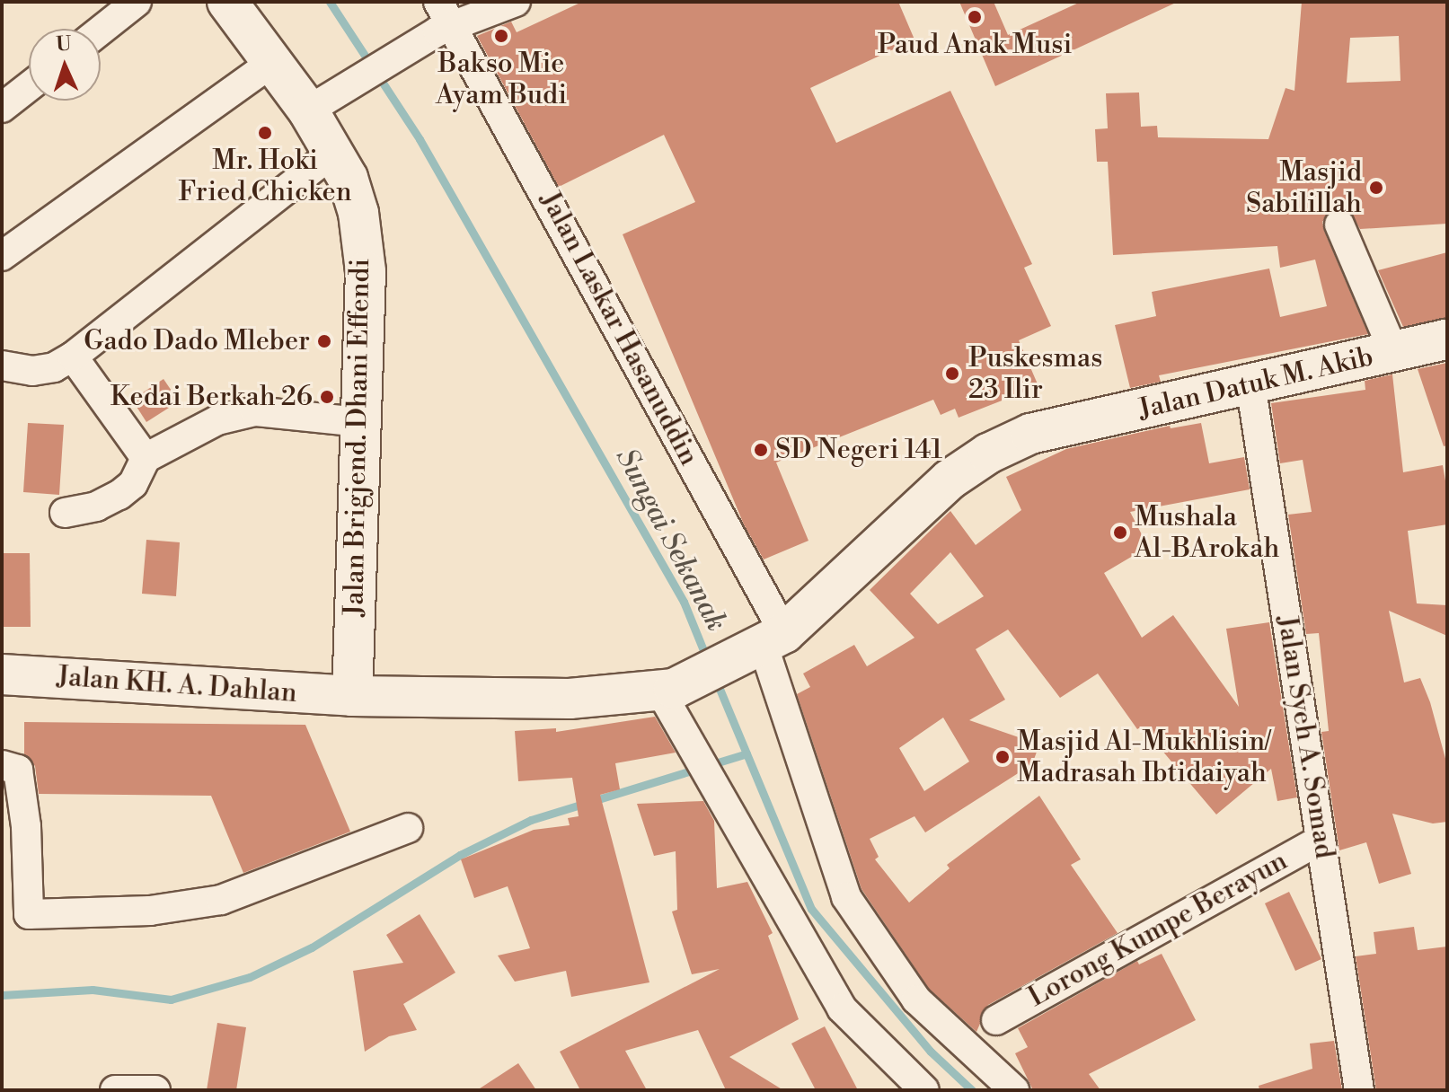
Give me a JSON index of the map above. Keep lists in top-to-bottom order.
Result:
{
  "streets": {
    "street": [
      "Jalan Laskar Hasanuddin",
      "Jalan Datuk M. Akib",
      "Jalan Brigjend. Dhani Effendi",
      "Jalan KH. A. Dahlan",
      "Jalan Syeh A. Somad",
      "Lorong Kumpe Berayun"
    ]
  },
  "crossings": [
    ["Jalan Laskar Hasanuddin", "Jalan Datuk M. Akib"],
    ["Jalan Datuk M. Akib", "Jalan KH. A. Dahlan"],
    ["Jalan Datuk M. Akib", "Jalan Syeh A. Somad"],
    ["Jalan Brigjend. Dhani Effendi", "Jalan KH. A. Dahlan"],
    ["Jalan Syeh A. Somad", "Lorong Kumpe Berayun"]
  ],
  "water": ["Sungai Sekanak"],
  "places": [
    "Paud Anak Musi",
    "Bakso Mie Ayam Budi",
    "Mr. Hoki Fried Chicken",
    "Masjid Sabilillah",
    "Gado Dado Mleber",
    "Puskesmas 23 Ilir",
    "Kedai Berkah 26",
    "SD Negeri 141",
    "Mushala Al-BArokah",
    "Masjid Al-Mukhlisin/ Madrasah Ibtidaiyah"
  ],
  "north": "top"
}
